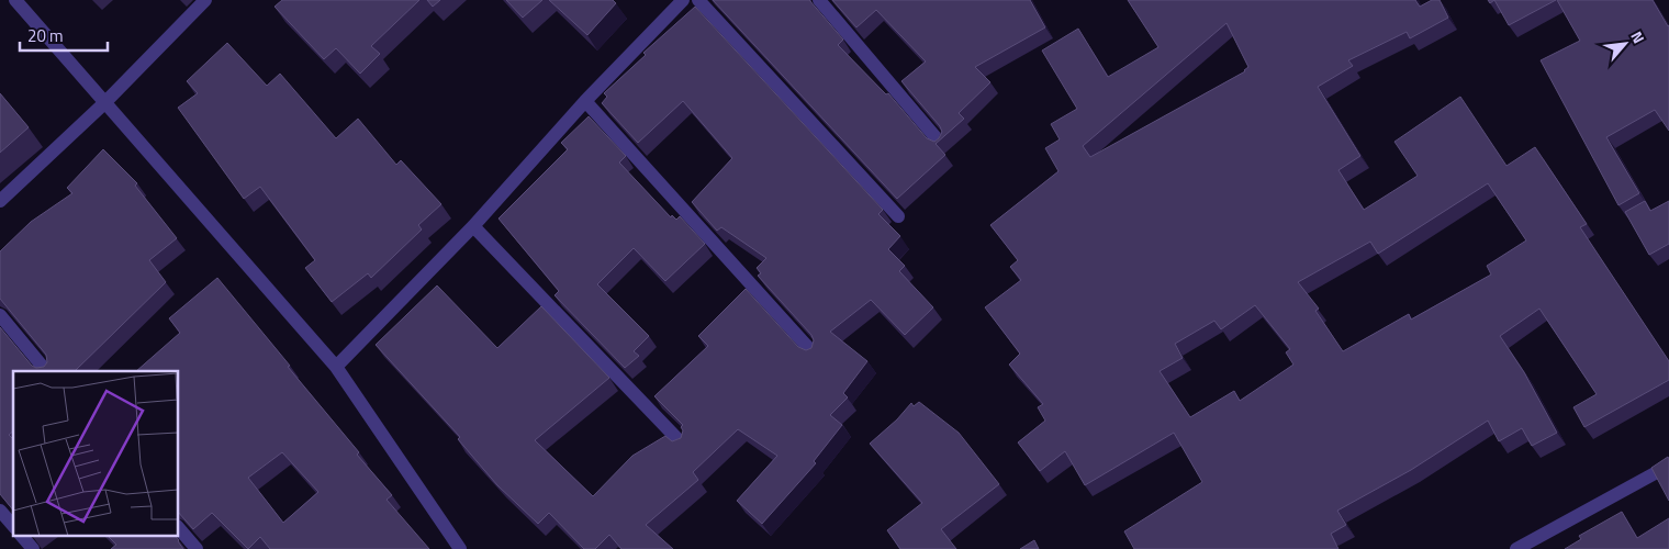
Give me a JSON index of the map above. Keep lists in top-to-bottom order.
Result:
{
  "scale_bar": "20 m",
  "north": "top right"
}
